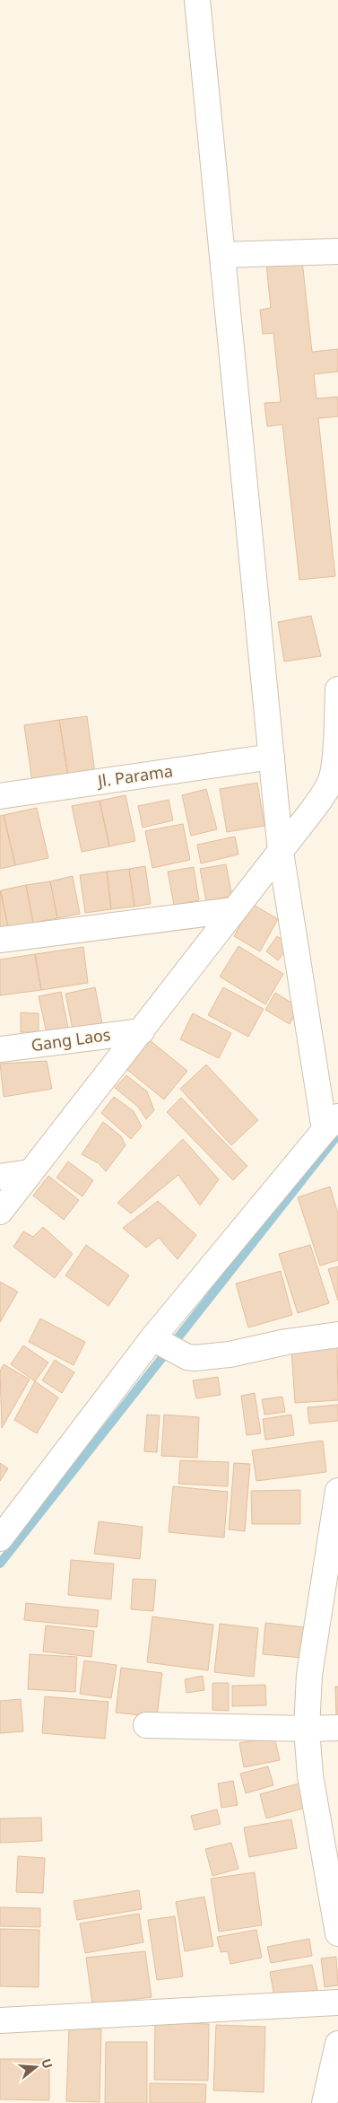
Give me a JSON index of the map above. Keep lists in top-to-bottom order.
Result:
{
  "streets": {
    "street": ["Jl. Parama", "Gang Laos"]
  },
  "north": "right"
}
